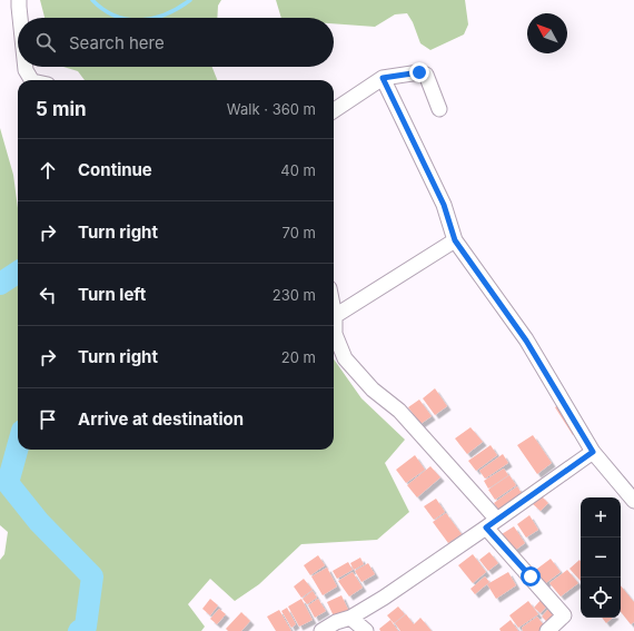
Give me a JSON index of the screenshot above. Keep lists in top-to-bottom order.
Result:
{
  "north": "top left",
  "page": {
    "search": "Search here",
    "heading": ["5 min", "Walk · 360 m"],
    "list": [
      ["Continue", "40 m"],
      ["Turn right", "70 m"],
      ["Turn left", "230 m"],
      ["Turn right", "20 m"],
      "Arrive at destination"
    ],
    "map_buttons": ["+", "−"]
  }
}
